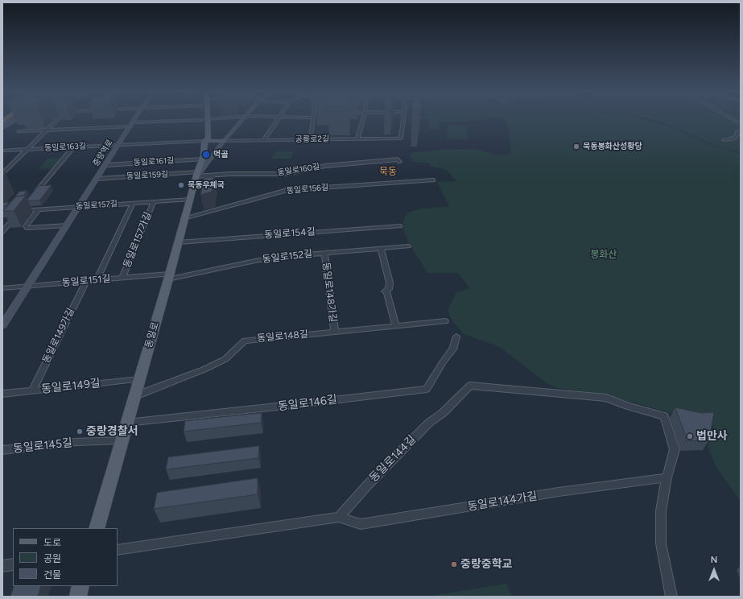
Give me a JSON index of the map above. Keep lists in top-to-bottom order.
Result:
{
  "streets": {
    "main road": ["동일로"],
    "street": [
      "공릉로2길",
      "동일로163길",
      "중랑역로",
      "동일로161길",
      "동일로160길",
      "동일로159길",
      "동일로156길",
      "동일로157길",
      "동일로154길",
      "동일로157가길",
      "동일로152길",
      "동일로151길",
      "동일로148가길",
      "동일로149가길",
      "동일로148길",
      "동일로149길",
      "동일로146길",
      "동일로145길",
      "동일로144길",
      "동일로144가길"
    ]
  },
  "crossings": [
    ["동일로163길", "중랑역로"],
    ["동일로163길", "동일로"],
    ["중랑역로", "동일로161길"],
    ["중랑역로", "동일로159길"],
    ["중랑역로", "동일로157길"],
    ["중랑역로", "동일로151길"],
    ["동일로161길", "동일로"],
    ["동일로160길", "동일로159길"],
    ["동일로160길", "동일로"],
    ["동일로159길", "동일로"],
    ["동일로156길", "동일로"],
    ["동일로157길", "동일로157가길"],
    ["동일로157길", "동일로"],
    ["동일로154길", "동일로"],
    ["동일로157가길", "동일로151길"],
    ["동일로152길", "동일로151길"],
    ["동일로152길", "동일로148가길"],
    ["동일로152길", "동일로"],
    ["동일로151길", "동일로"],
    ["동일로151길", "동일로149가길"],
    ["동일로148가길", "동일로148길"],
    ["동일로", "동일로148길"],
    ["동일로", "동일로149길"],
    ["동일로", "동일로146길"],
    ["동일로", "동일로145길"],
    ["동일로149가길", "동일로149길"],
    ["동일로144길", "동일로144가길"]
  ],
  "districts": ["묵동"],
  "parks": ["봉화산"],
  "places": [
    "묵동봉화산성황당",
    "먹골",
    "묵동우체국",
    "중랑경찰서",
    "법만사",
    "중랑중학교"
  ],
  "legend": ["도로", "공원", "건물"],
  "north": "top"
}
